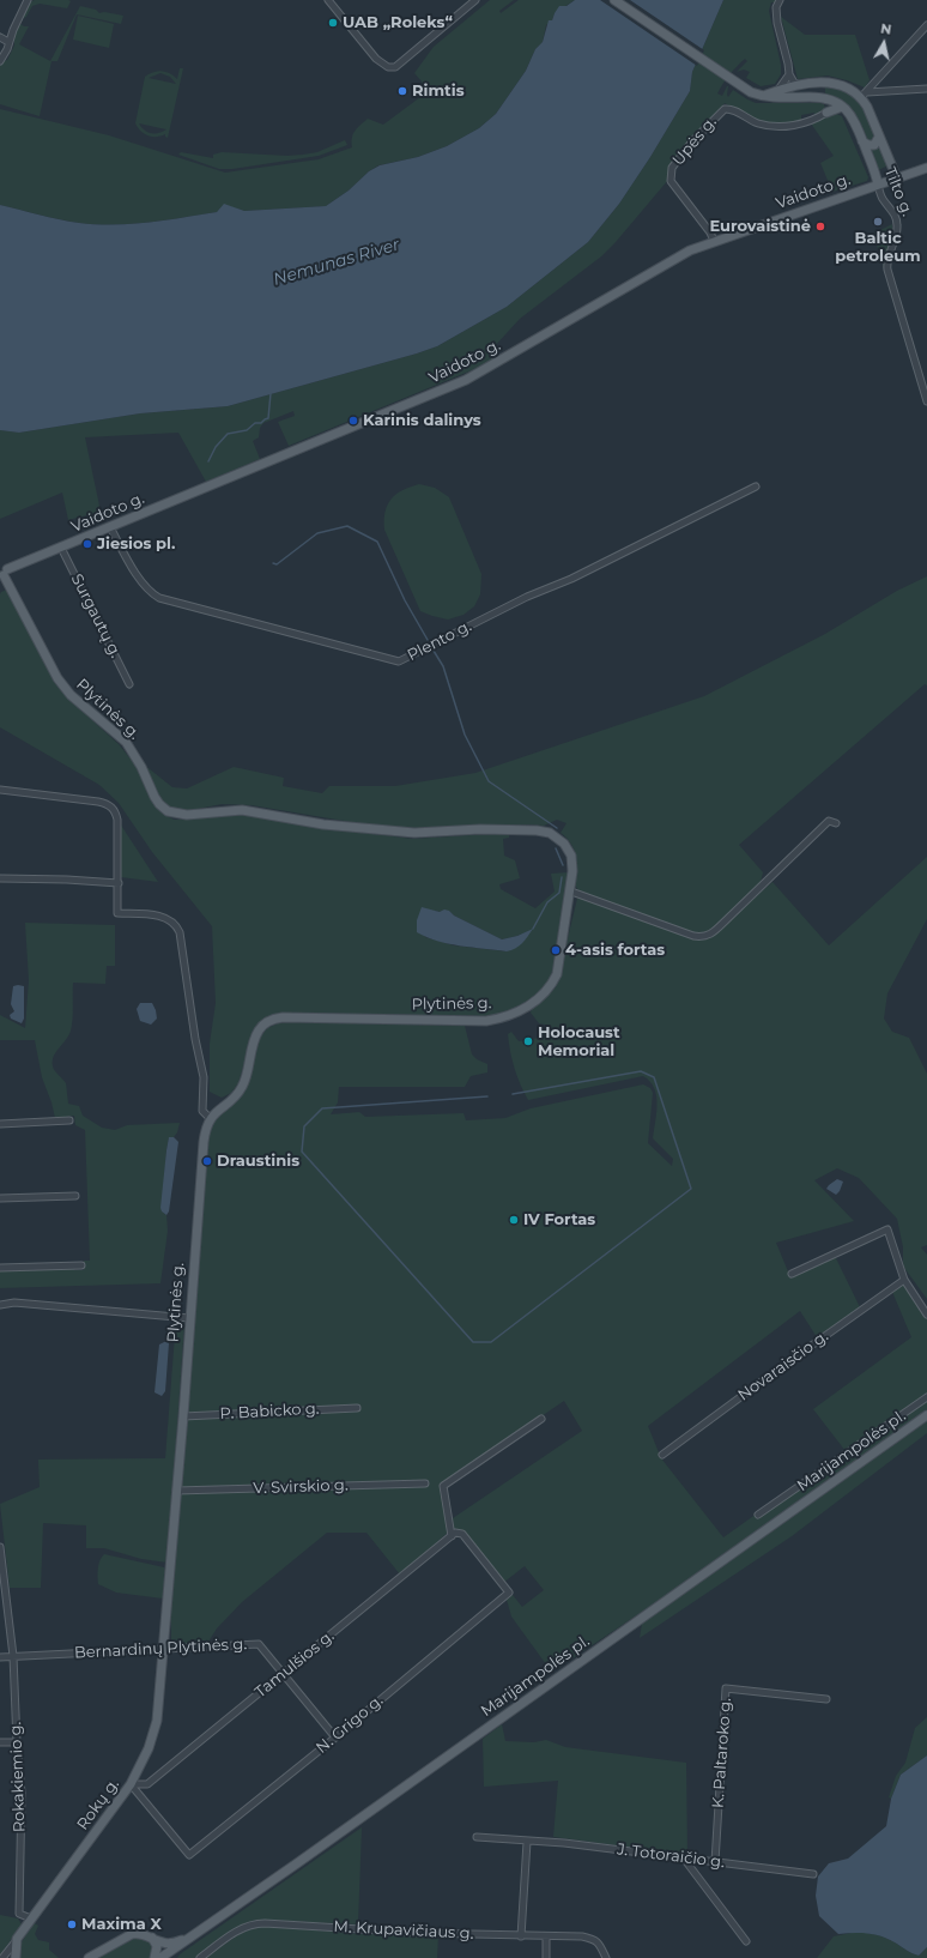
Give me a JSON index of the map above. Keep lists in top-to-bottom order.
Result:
{
  "streets": {
    "main road": [
      "Vaidoto g.",
      "Tilto g.",
      "Plytinės g.",
      "Marijampolės pl.",
      "Rokų g."
    ],
    "street": [
      "Upės g.",
      "Surgautų g.",
      "Plento g.",
      "Novaraisčio g.",
      "P. Babicko g.",
      "V. Svirskio g.",
      "Bernardinų Plytinės g.",
      "Tamulšios g.",
      "N. Grigo g.",
      "K. Paltaroko g.",
      "Rokakiemio g.",
      "J. Totoraičio g.",
      "M. Krupavičiaus g."
    ]
  },
  "crossings": [
    ["Upės g.", "Vaidoto g."],
    ["Vaidoto g.", "Tilto g."],
    ["Vaidoto g.", "Surgautų g."],
    ["Vaidoto g.", "Plento g."],
    ["Vaidoto g.", "Plytinės g."],
    ["Plytinės g.", "P. Babicko g."],
    ["Plytinės g.", "V. Svirskio g."],
    ["Plytinės g.", "Bernardinų Plytinės g."],
    ["Plytinės g.", "Rokų g."],
    ["Bernardinų Plytinės g.", "Tamulšios g."],
    ["Bernardinų Plytinės g.", "N. Grigo g."],
    ["Bernardinų Plytinės g.", "Rokakiemio g."],
    ["Bernardinų Plytinės g.", "Rokų g."],
    ["Tamulšios g.", "N. Grigo g."],
    ["Tamulšios g.", "Rokų g."],
    ["N. Grigo g.", "Rokų g."],
    ["K. Paltaroko g.", "J. Totoraičio g."],
    ["Rokakiemio g.", "Rokų g."]
  ],
  "water": ["Nemunas River"],
  "places": [
    "UAB „Roleks“",
    "Rimtis",
    "Baltic petroleum",
    "Eurovaistinė",
    "Karinis dalinys",
    "Jiesios pl.",
    "4-asis fortas",
    "Holocaust Memorial",
    "Draustinis",
    "IV Fortas",
    "Maxima X"
  ],
  "north": "top"
}
